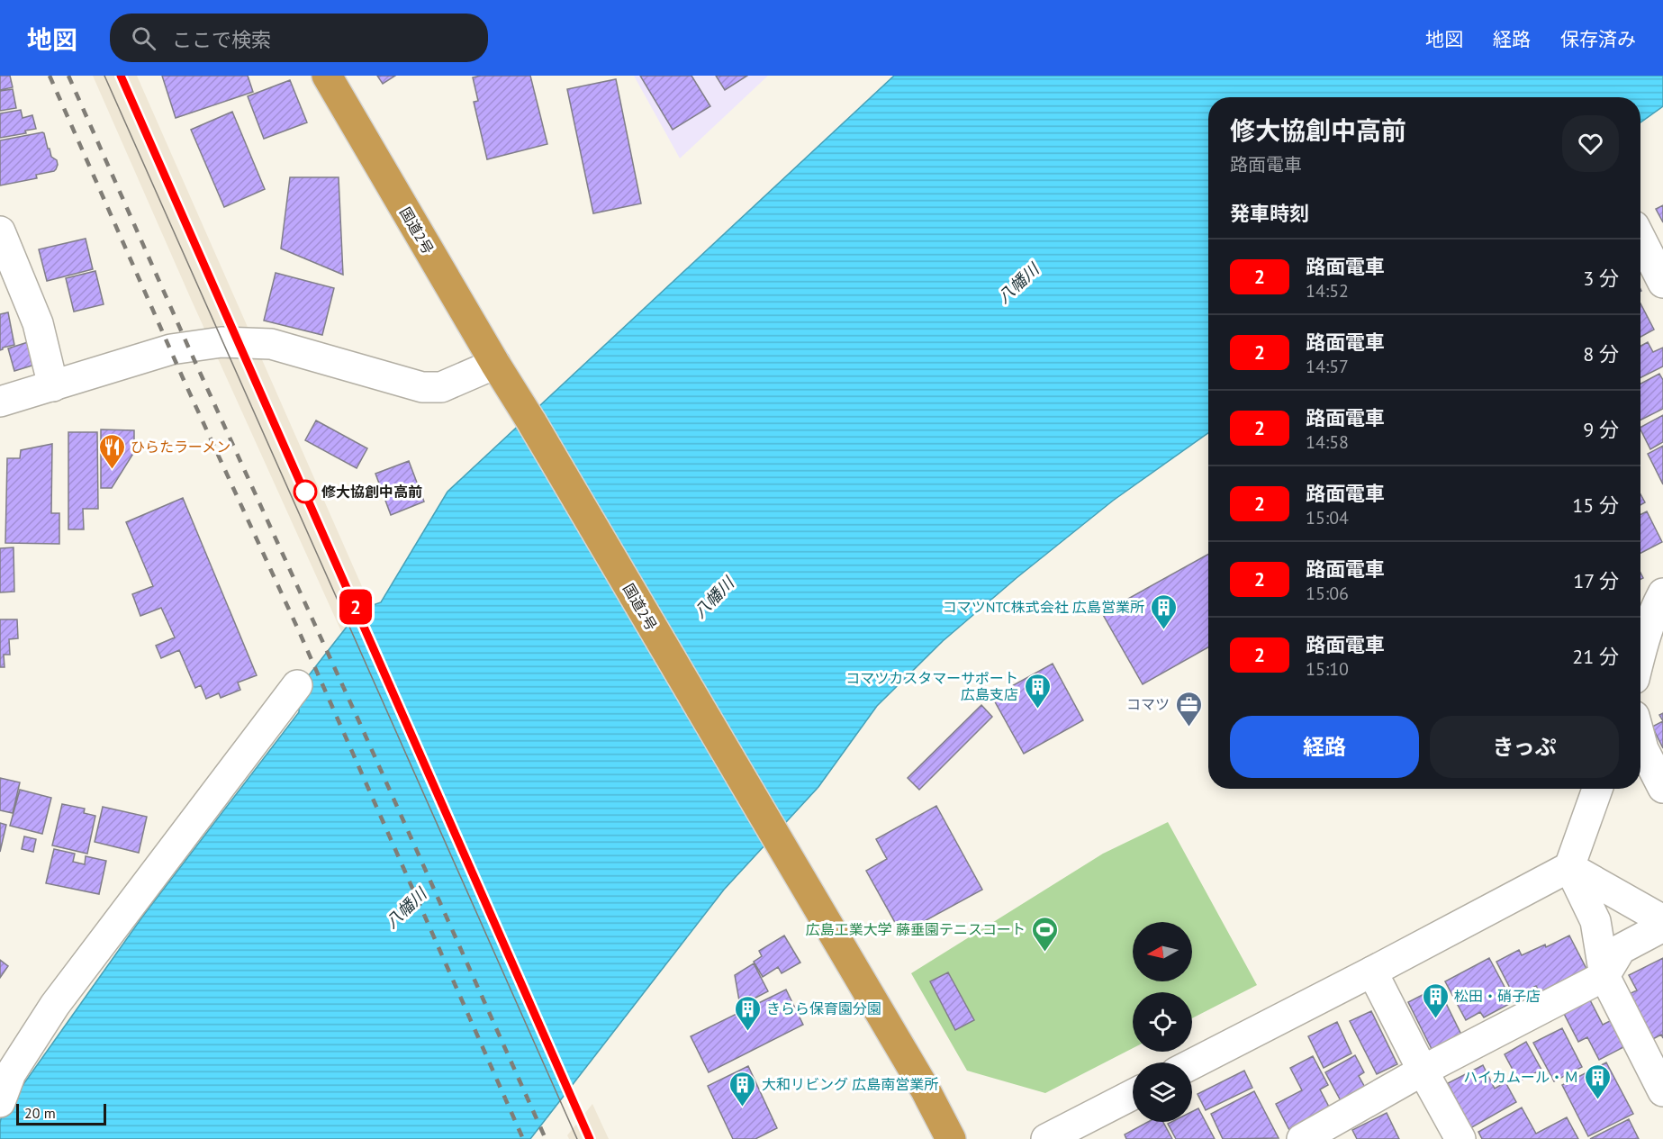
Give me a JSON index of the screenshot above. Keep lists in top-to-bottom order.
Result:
{
  "streets": {
    "highway": ["国道2号"]
  },
  "water": ["八幡川"],
  "places": {
    "restaurant": ["ひらたラーメン"],
    "other": ["修大協創中高前"],
    "building": [
      "コマツNTC株式会社 広島営業所",
      "コマツカスタマーサポート 広島支店",
      "松田・硝子店",
      "きらら保育園分園",
      "ハイカムール・Ｍ",
      "大和リビング 広島南営業所"
    ],
    "office": ["コマツ"],
    "sports": ["広島工業大学 藤垂園テニスコート"]
  },
  "lines": ["tram line 2"],
  "scale_bar": "20 m",
  "north": "left",
  "page": {
    "header": "地図",
    "search": "ここで検索",
    "nav": ["地図", "経路", "保存済み"],
    "on_map": "2",
    "heading": [
      ["修大協創中高前", "路面電車"],
      "発車時刻"
    ],
    "list": [
      {
        "mark": "2",
        "name": "路面電車",
        "note": "14:52",
        "value": "3 分"
      },
      {
        "mark": "2",
        "name": "路面電車",
        "note": "14:57",
        "value": "8 分"
      },
      {
        "mark": "2",
        "name": "路面電車",
        "note": "14:58",
        "value": "9 分"
      },
      {
        "mark": "2",
        "name": "路面電車",
        "note": "15:04",
        "value": "15 分"
      },
      {
        "mark": "2",
        "name": "路面電車",
        "note": "15:06",
        "value": "17 分"
      },
      {
        "mark": "2",
        "name": "路面電車",
        "note": "15:10",
        "value": "21 分"
      }
    ],
    "buttons": ["経路", "きっぷ"],
    "scale": "20 m"
  }
}
